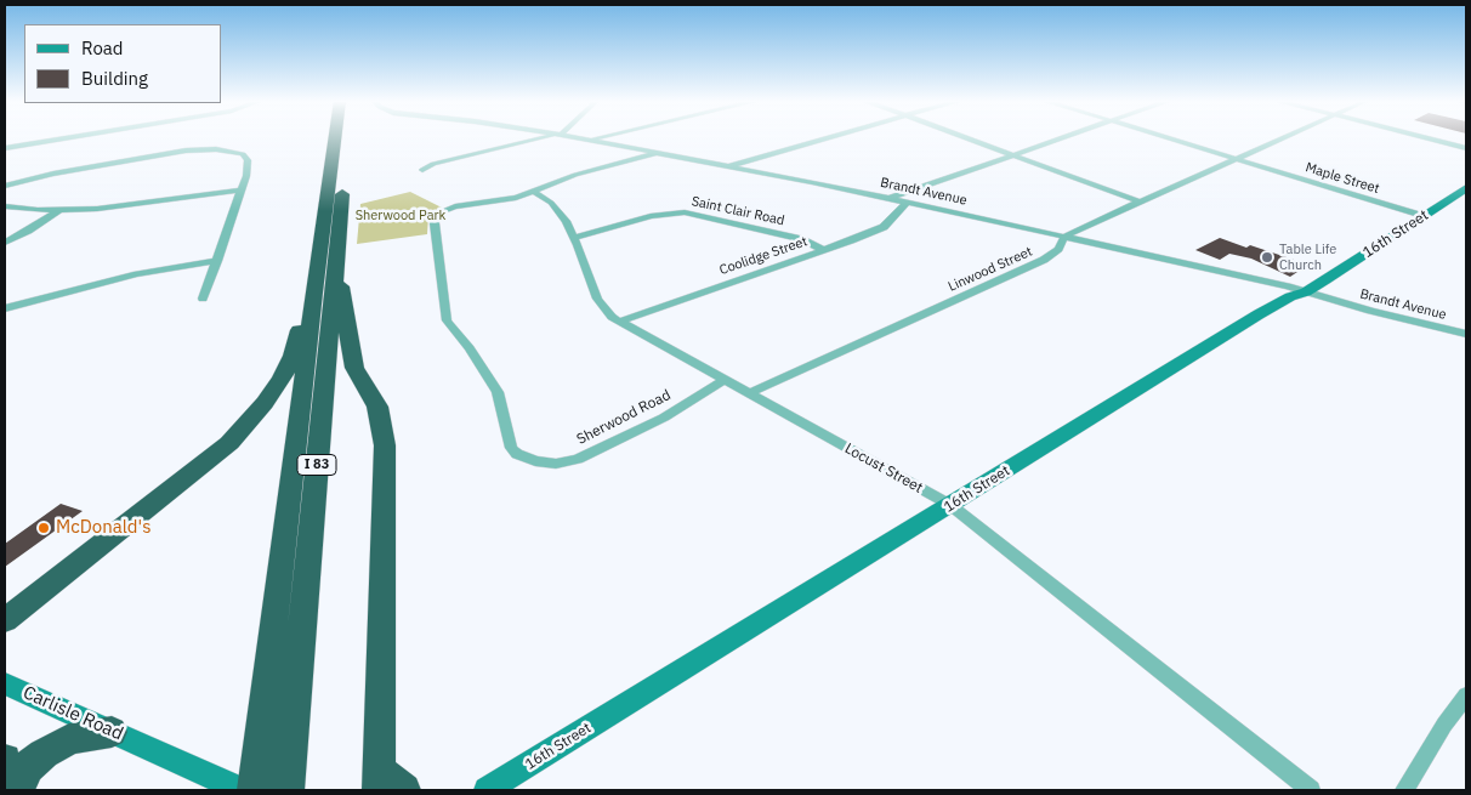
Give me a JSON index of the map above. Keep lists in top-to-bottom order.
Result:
{
  "streets": {
    "highway": ["I 83"],
    "street": [
      "Maple Street",
      "Brandt Avenue",
      "Saint Clair Road",
      "16th Street",
      "Coolidge Street",
      "Linwood Street",
      "Sherwood Road",
      "Locust Street",
      "Carlisle Road"
    ]
  },
  "crossings": [
    ["Maple Street", "16th Street"],
    ["Maple Street", "Linwood Street"],
    ["Brandt Avenue", "16th Street"],
    ["Brandt Avenue", "Coolidge Street"],
    ["Brandt Avenue", "Linwood Street"],
    ["Brandt Avenue", "Sherwood Road"],
    ["Saint Clair Road", "Coolidge Street"],
    ["Saint Clair Road", "Locust Street"],
    ["16th Street", "Locust Street"],
    ["Coolidge Street", "Locust Street"],
    ["Linwood Street", "Locust Street"],
    ["Sherwood Road", "Locust Street"]
  ],
  "parks": ["Sherwood Park"],
  "places": ["Table Life Church", "McDonald's"],
  "legend": ["Road", "Building"]
}
